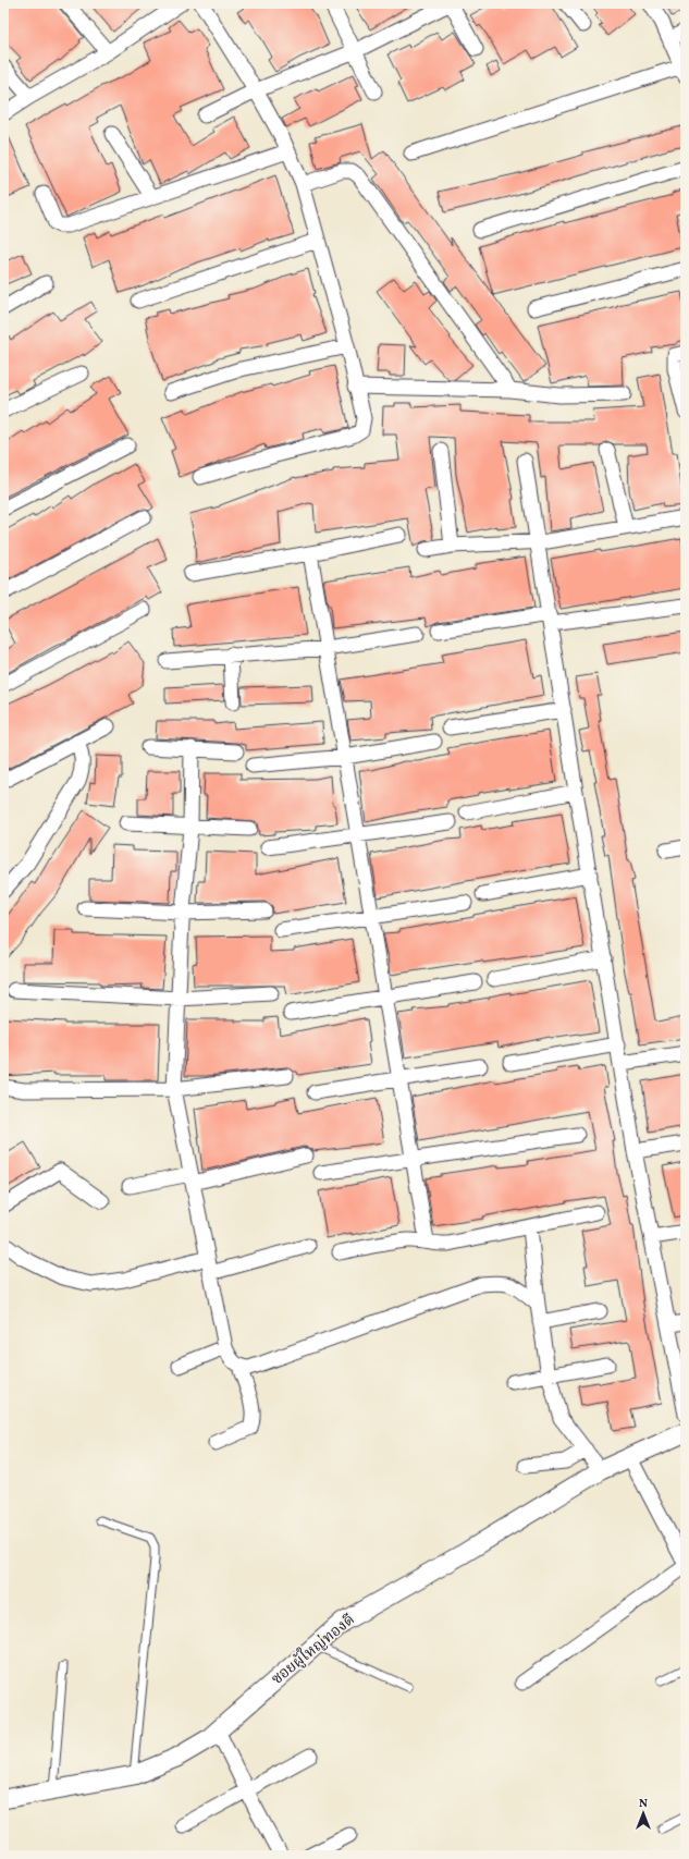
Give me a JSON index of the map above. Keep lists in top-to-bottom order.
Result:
{
  "streets": {
    "street": ["ซอยผู้ใหญ่ทองดี"]
  },
  "north": "top"
}
